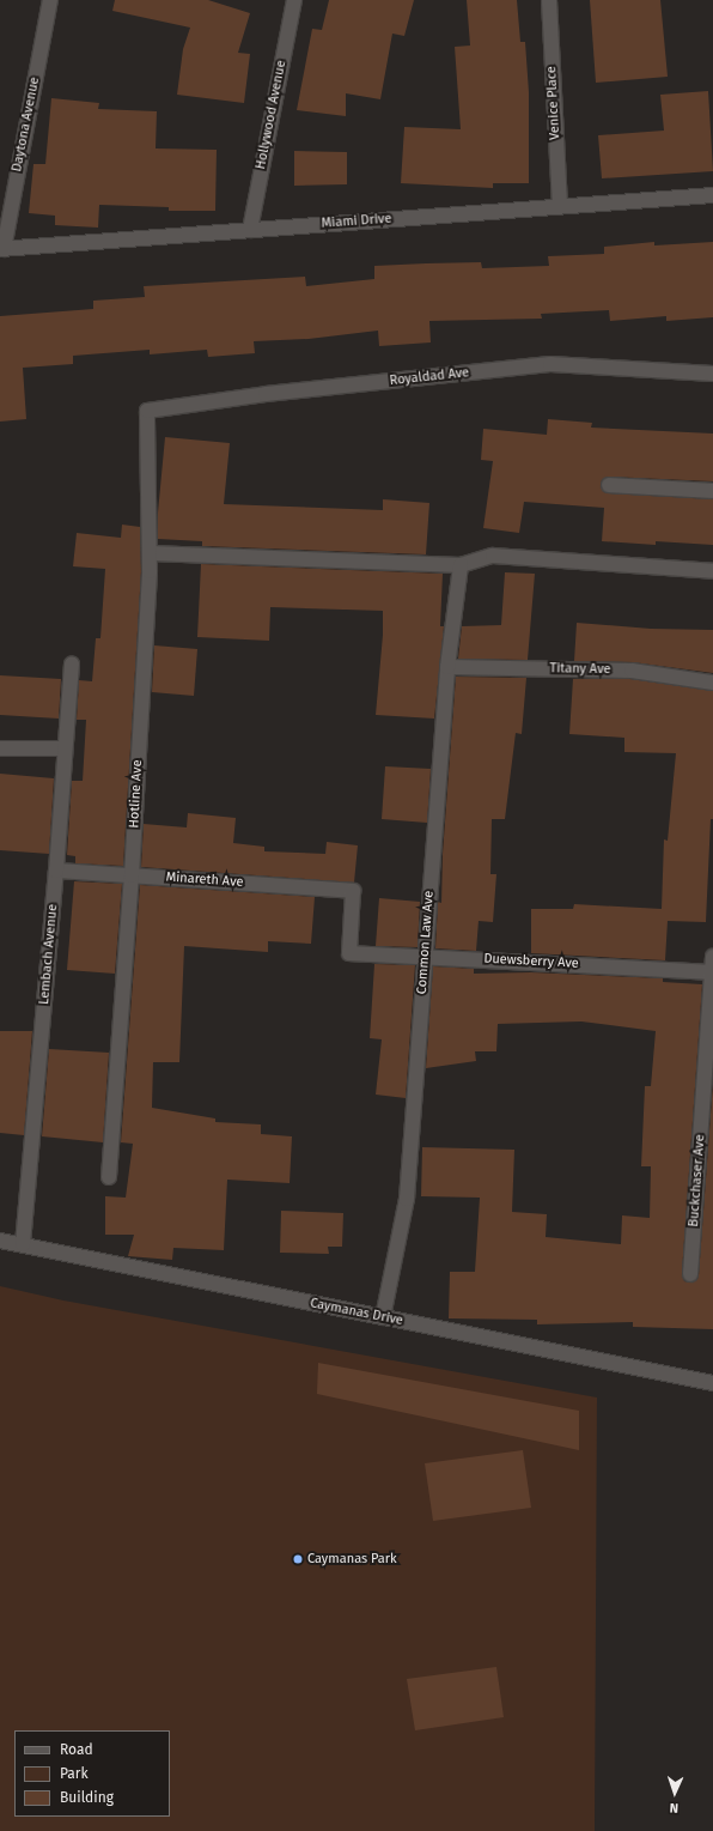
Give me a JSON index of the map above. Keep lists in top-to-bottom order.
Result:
{
  "streets": {
    "street": [
      "Venice Place",
      "Hollywood Avenue",
      "Daytona Avenue",
      "Miami Drive",
      "Royaldad Ave",
      "Titany Ave",
      "Hotline Ave",
      "Minareth Ave",
      "Common Law Ave",
      "Lembach Avenue",
      "Duewsberry Ave",
      "Buckchaser Ave",
      "Caymanas Drive"
    ]
  },
  "crossings": [
    ["Venice Place", "Miami Drive"],
    ["Hollywood Avenue", "Miami Drive"],
    ["Daytona Avenue", "Miami Drive"],
    ["Royaldad Ave", "Hotline Ave"],
    ["Titany Ave", "Common Law Ave"],
    ["Hotline Ave", "Minareth Ave"],
    ["Minareth Ave", "Lembach Avenue"],
    ["Minareth Ave", "Duewsberry Ave"],
    ["Common Law Ave", "Duewsberry Ave"],
    ["Common Law Ave", "Caymanas Drive"],
    ["Lembach Avenue", "Caymanas Drive"],
    ["Duewsberry Ave", "Buckchaser Ave"]
  ],
  "places": ["Caymanas Park"],
  "legend": ["Road", "Park", "Building"],
  "north": "bottom"
}
